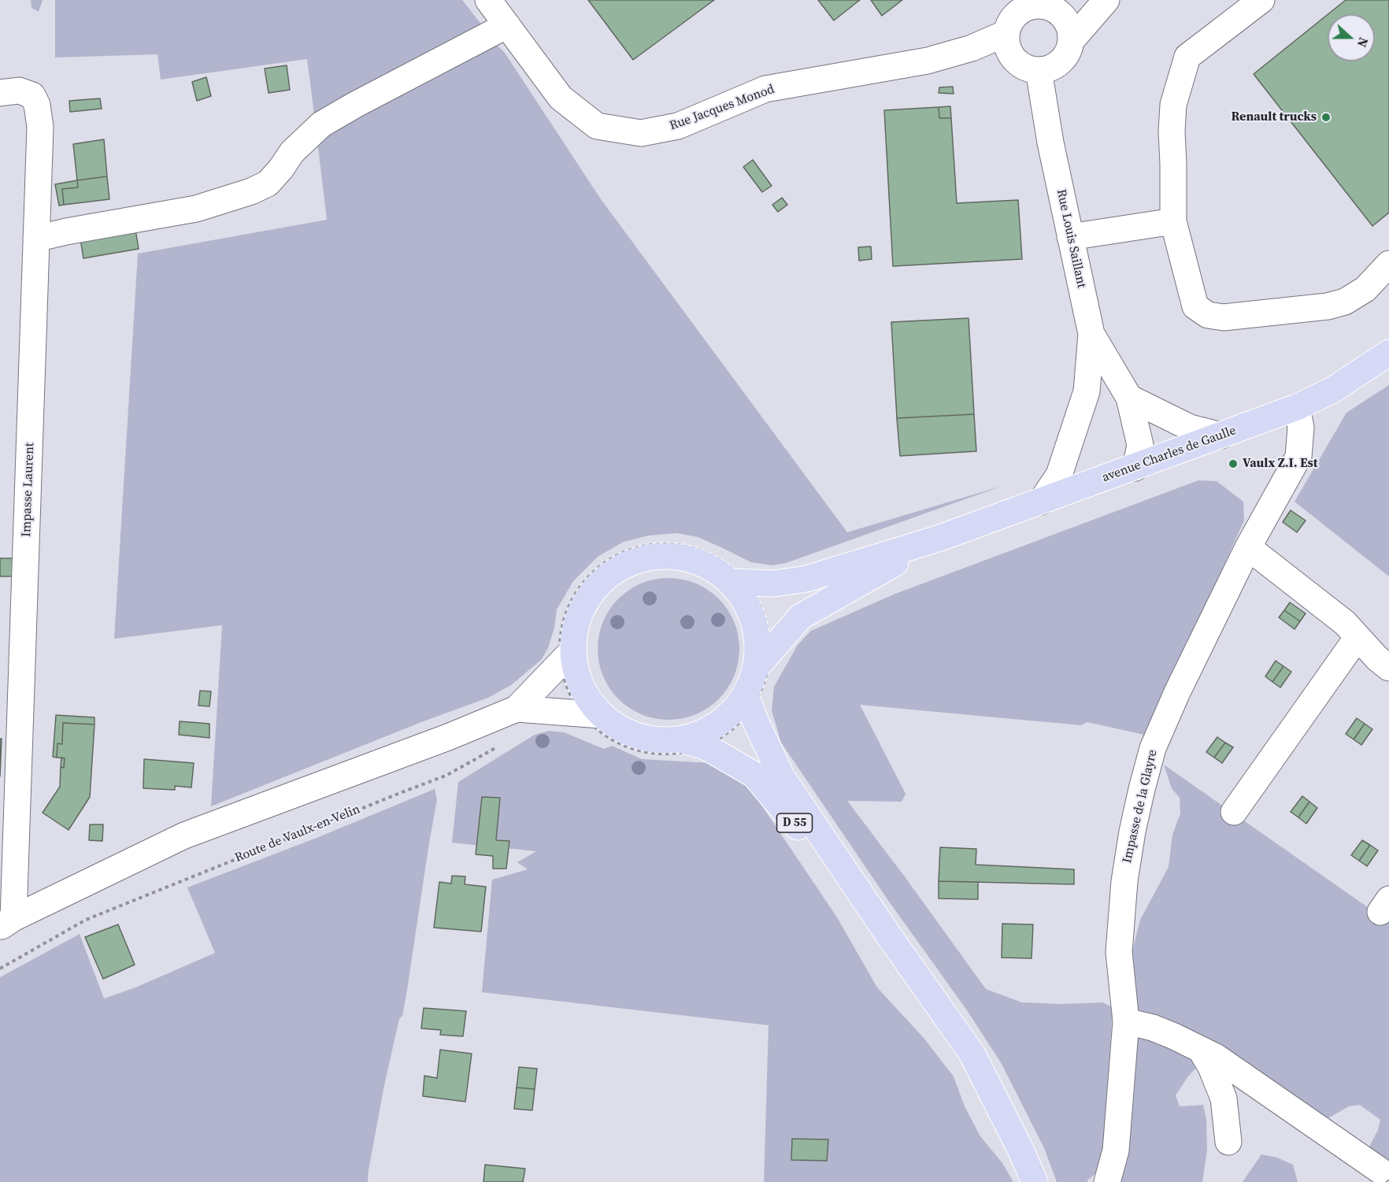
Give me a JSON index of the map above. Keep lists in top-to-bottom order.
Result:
{
  "streets": {
    "main road": ["avenue Charles de Gaulle", "D 55"],
    "street": [
      "Rue Jacques Monod",
      "Rue Louis Saillant",
      "Impasse Laurent",
      "Impasse de la Glayre"
    ],
    "path": ["Route de Vaulx-en-Velin"]
  },
  "crossings": [
    ["Rue Jacques Monod", "Rue Louis Saillant"],
    ["Rue Louis Saillant", "avenue Charles de Gaulle"],
    ["avenue Charles de Gaulle", "Impasse de la Glayre"]
  ],
  "places": ["Renault trucks", "Vaulx Z.I. Est"],
  "north": "right"
}
